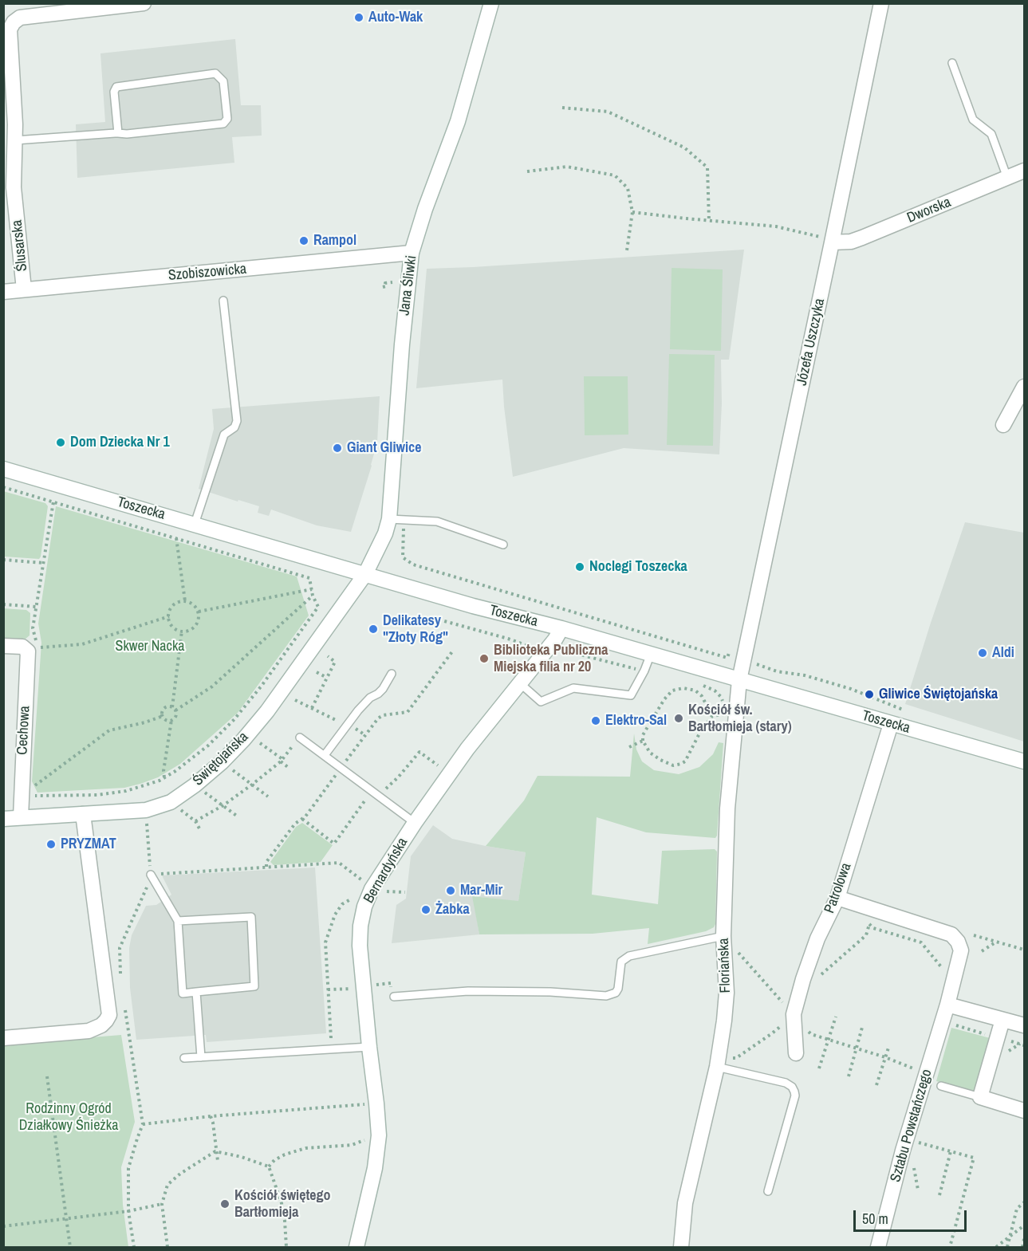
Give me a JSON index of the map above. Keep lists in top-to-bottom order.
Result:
{
  "streets": {
    "street": [
      "Dworska",
      "Ślusarska",
      "Szobiszowicka",
      "Jana Śliwki",
      "Józefa Uszczyka",
      "Toszecka",
      "Cechowa",
      "Świętojańska",
      "Bernardyńska",
      "Patrolowa",
      "Floriańska",
      "Sztabu Powstańczego"
    ]
  },
  "crossings": [
    ["Dworska", "Józefa Uszczyka"],
    ["Ślusarska", "Szobiszowicka"],
    ["Szobiszowicka", "Jana Śliwki"],
    ["Jana Śliwki", "Toszecka"],
    ["Jana Śliwki", "Świętojańska"],
    ["Józefa Uszczyka", "Toszecka"],
    ["Józefa Uszczyka", "Floriańska"],
    ["Toszecka", "Świętojańska"],
    ["Toszecka", "Bernardyńska"],
    ["Toszecka", "Patrolowa"],
    ["Toszecka", "Floriańska"],
    ["Cechowa", "Świętojańska"],
    ["Patrolowa", "Sztabu Powstańczego"]
  ],
  "parks": ["Skwer Nacka", "Rodzinny Ogród Działkowy Śnieżka"],
  "places": [
    "Auto-Wak",
    "Rampol",
    "Dom Dziecka Nr 1",
    "Giant Gliwice",
    "Noclegi Toszecka",
    "Delikatesy \"Złoty Róg\"",
    "Aldi",
    "Biblioteka Publiczna Miejska filia nr 20",
    "Gliwice Świętojańska",
    "Kościół św. Bartłomieja (stary)",
    "Elektro-Sal",
    "PRYZMAT",
    "Mar-Mir",
    "Żabka",
    "Kościół świętego Bartłomieja"
  ],
  "scale_bar": "50 m"
}
